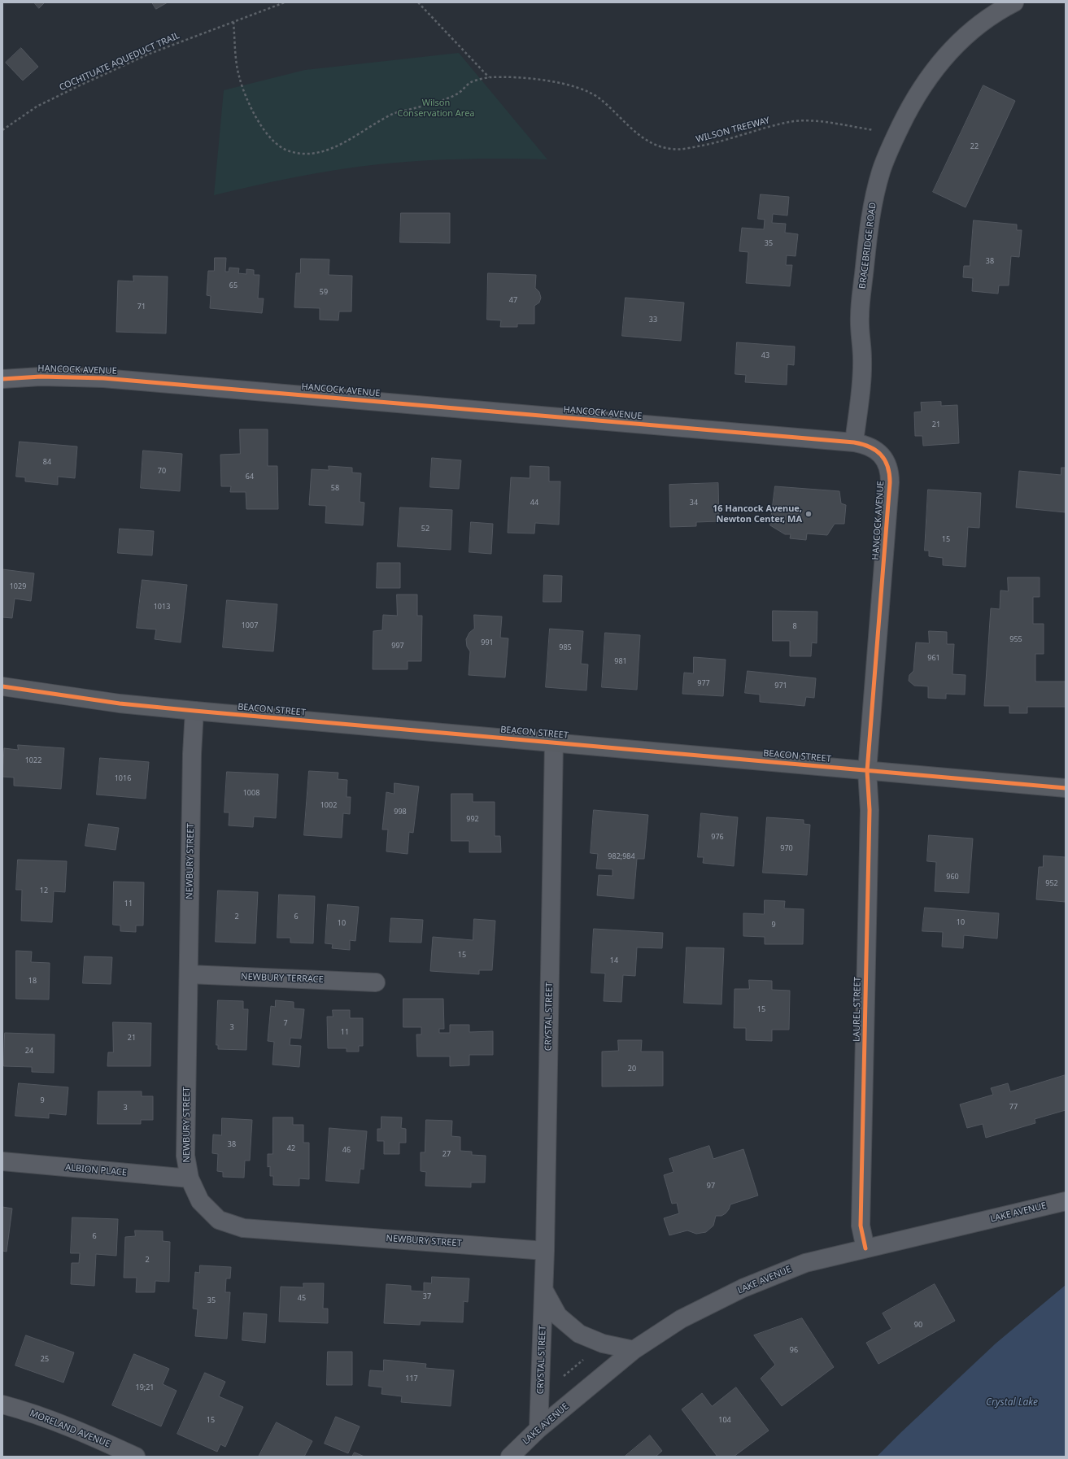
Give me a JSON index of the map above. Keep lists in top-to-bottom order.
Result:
{
  "streets": {
    "main road": ["BEACON STREET"],
    "street": [
      "BRACEBRIDGE ROAD",
      "HANCOCK AVENUE",
      "NEWBURY STREET",
      "NEWBURY TERRACE",
      "LAUREL STREET",
      "CRYSTAL STREET",
      "ALBION PLACE",
      "LAKE AVENUE",
      "MORELAND AVENUE"
    ],
    "path": ["COCHITUATE AQUEDUCT TRAIL", "WILSON TREEWAY"]
  },
  "crossings": [
    ["COCHITUATE AQUEDUCT TRAIL", "WILSON TREEWAY"],
    ["WILSON TREEWAY", "BRACEBRIDGE ROAD"],
    ["BRACEBRIDGE ROAD", "HANCOCK AVENUE"],
    ["HANCOCK AVENUE", "BEACON STREET"],
    ["HANCOCK AVENUE", "LAUREL STREET"],
    ["BEACON STREET", "NEWBURY STREET"],
    ["BEACON STREET", "LAUREL STREET"],
    ["BEACON STREET", "CRYSTAL STREET"],
    ["NEWBURY STREET", "NEWBURY TERRACE"],
    ["NEWBURY STREET", "CRYSTAL STREET"],
    ["NEWBURY STREET", "ALBION PLACE"],
    ["LAUREL STREET", "LAKE AVENUE"],
    ["CRYSTAL STREET", "LAKE AVENUE"]
  ],
  "water": ["Crystal Lake"],
  "parks": ["Wilson Conservation Area"],
  "places": ["16 Hancock Avenue, Newton Center, MA"],
  "house_numbers": [
    "22",
    "35",
    "38",
    "65",
    "59",
    "47",
    "71",
    "33",
    "43",
    "21",
    "84",
    "70",
    "64",
    "58",
    "44",
    "34",
    "52",
    "15",
    "1029",
    "1013",
    "1007",
    "8",
    "955",
    "991",
    "997",
    "985",
    "961",
    "981",
    "977",
    "971",
    "1022",
    "1016",
    "1008",
    "1002",
    "998",
    "992",
    "976",
    "970",
    "982;984",
    "960",
    "952",
    "12",
    "11",
    "2",
    "6",
    "10",
    "10",
    "9",
    "15",
    "14",
    "18",
    "15",
    "7",
    "3",
    "11",
    "21",
    "24",
    "20",
    "9",
    "77",
    "3",
    "38",
    "42",
    "46",
    "27",
    "97",
    "6",
    "2",
    "37",
    "45",
    "35",
    "90",
    "96",
    "25",
    "117",
    "19;21",
    "15",
    "104"
  ]
}
